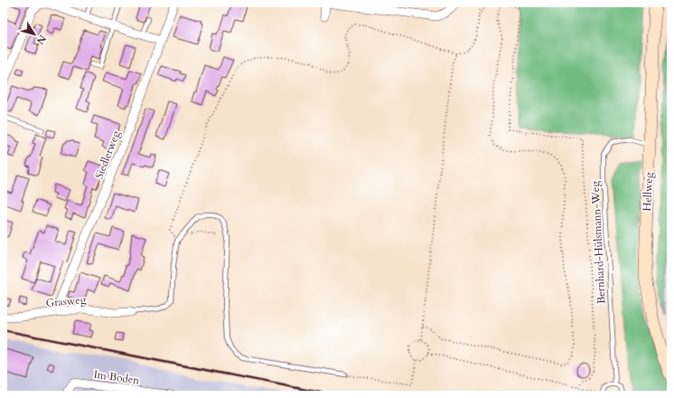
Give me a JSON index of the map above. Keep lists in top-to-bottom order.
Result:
{
  "streets": {
    "street": [
      "Siedlerweg",
      "Hellweg",
      "Grasweg",
      "Im Boden"
    ],
    "lane": ["Bernhard-Hülsmann-Weg"]
  },
  "crossings": [
    ["Siedlerweg", "Grasweg"],
    ["Hellweg", "Bernhard-Hülsmann-Weg"]
  ],
  "north": "bottom right"
}
